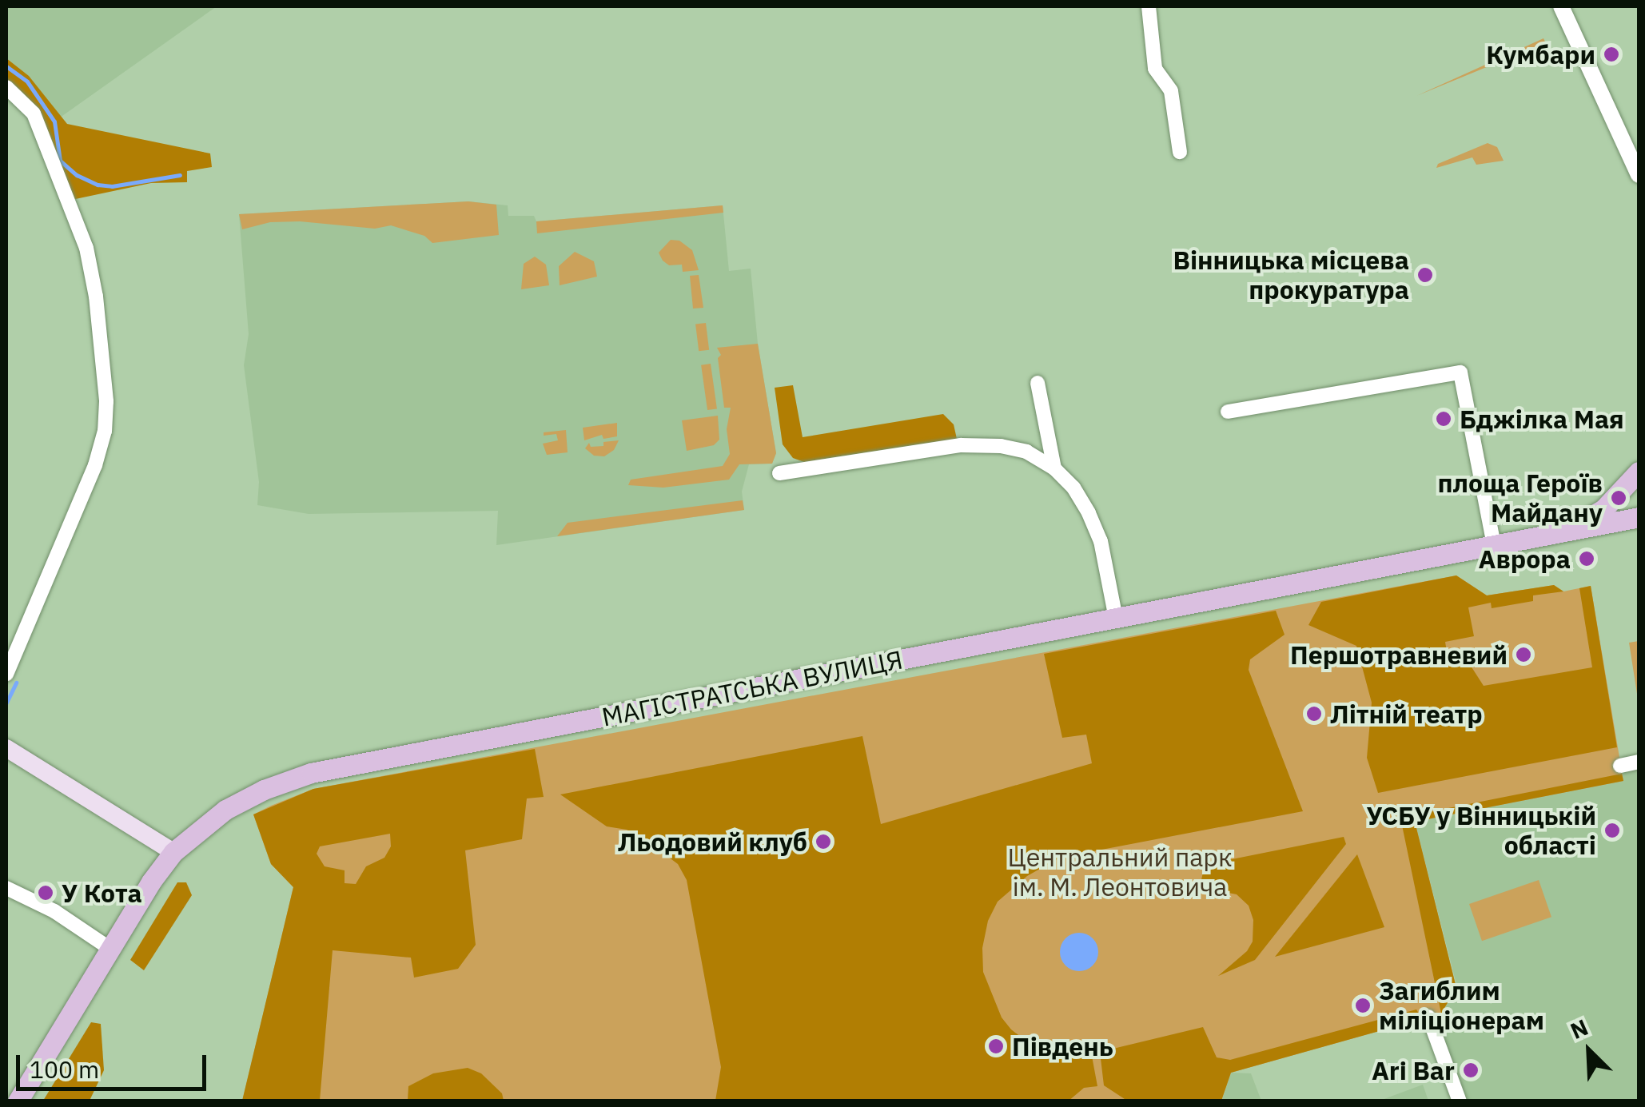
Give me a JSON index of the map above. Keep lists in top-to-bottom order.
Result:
{
  "streets": {
    "main road": ["МАГІСТРАТСЬКА ВУЛИЦЯ"]
  },
  "parks": ["Центральний парк ім. М. Леонтовича"],
  "places": [
    "Кумбари",
    "Вінницька місцева прокуратура",
    "Бджілка Мая",
    "площа Героїв Майдану",
    "Аврора",
    "Першотравневий",
    "Літній театр",
    "УСБУ у Вінницькій області",
    "Льодовий клуб",
    "У Кота",
    "Загиблим міліціонерам",
    "Південь",
    "Ari Bar"
  ],
  "scale_bar": "100 m",
  "north": "top left"
}
